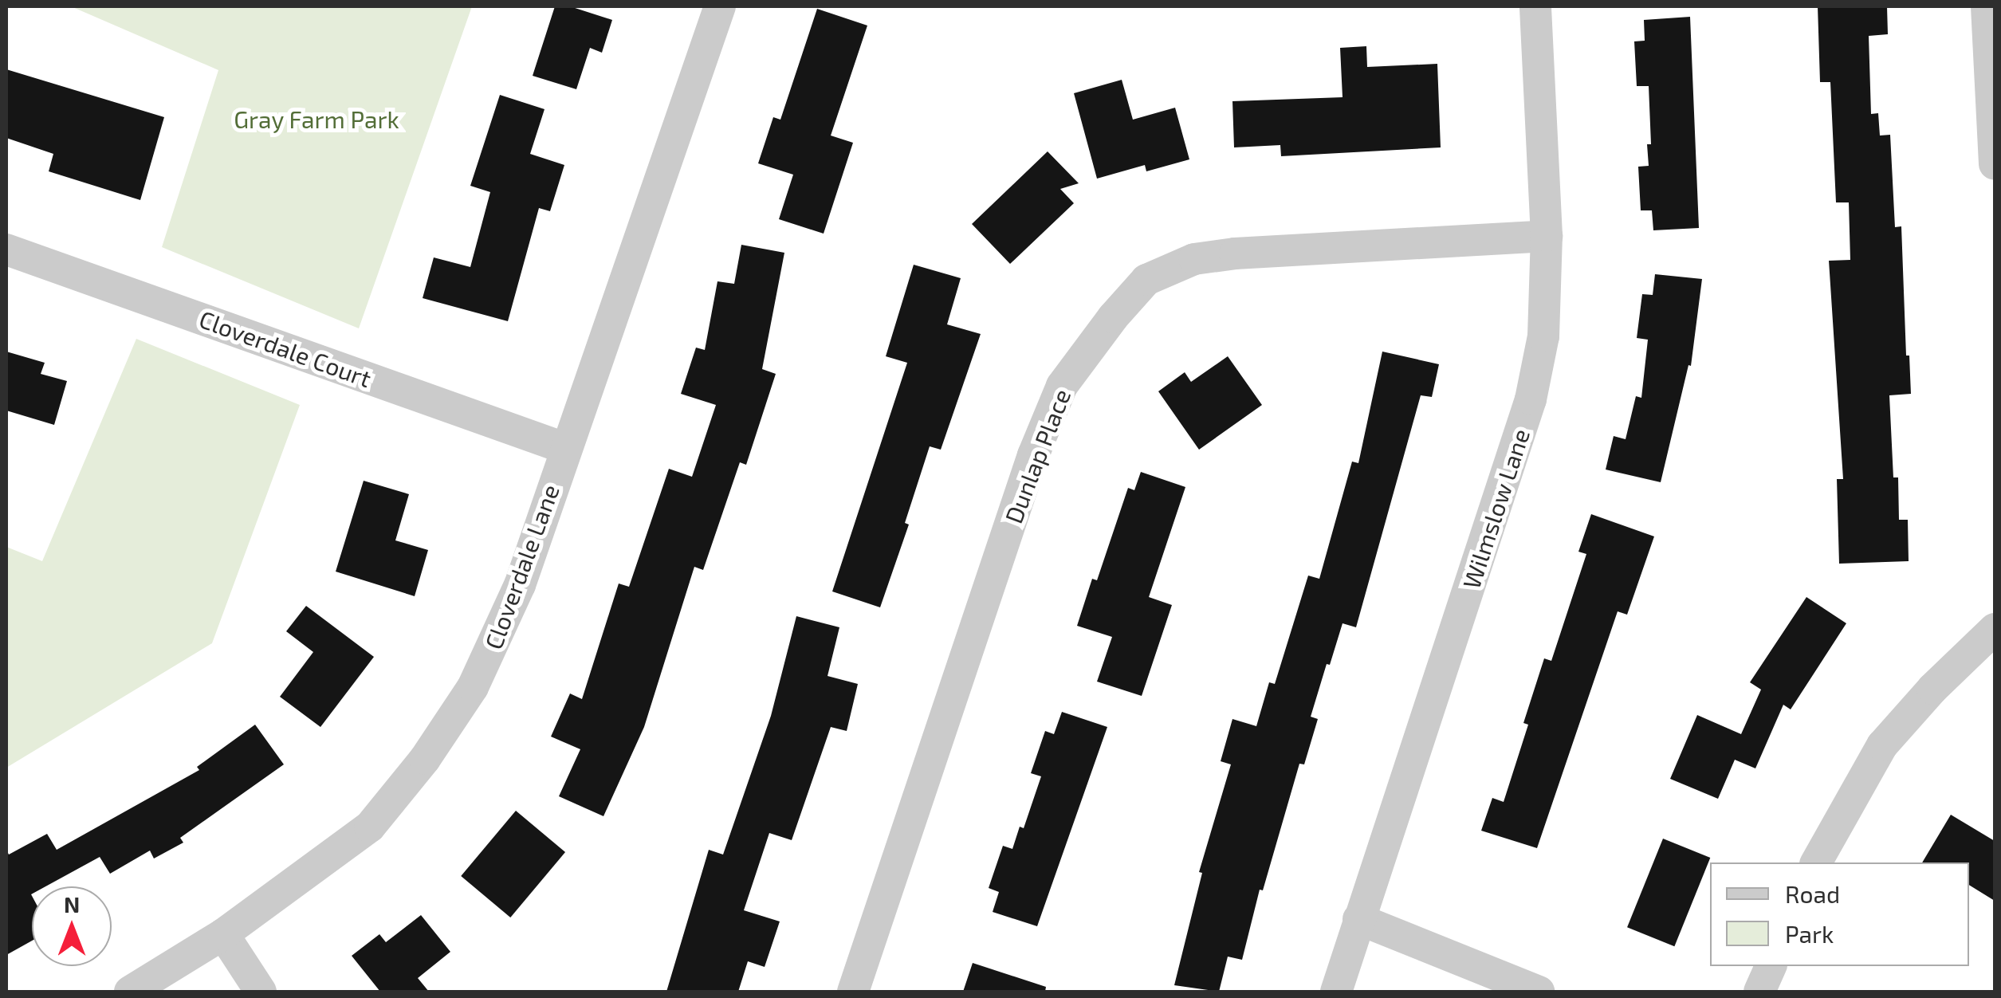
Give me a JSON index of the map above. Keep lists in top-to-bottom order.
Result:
{
  "streets": {
    "street": [
      "Cloverdale Court",
      "Dunlap Place",
      "Wilmslow Lane",
      "Cloverdale Lane"
    ]
  },
  "crossings": [
    ["Cloverdale Court", "Cloverdale Lane"],
    ["Dunlap Place", "Wilmslow Lane"]
  ],
  "parks": ["Gray Farm Park"],
  "legend": ["Road", "Park"],
  "north": "top"
}
